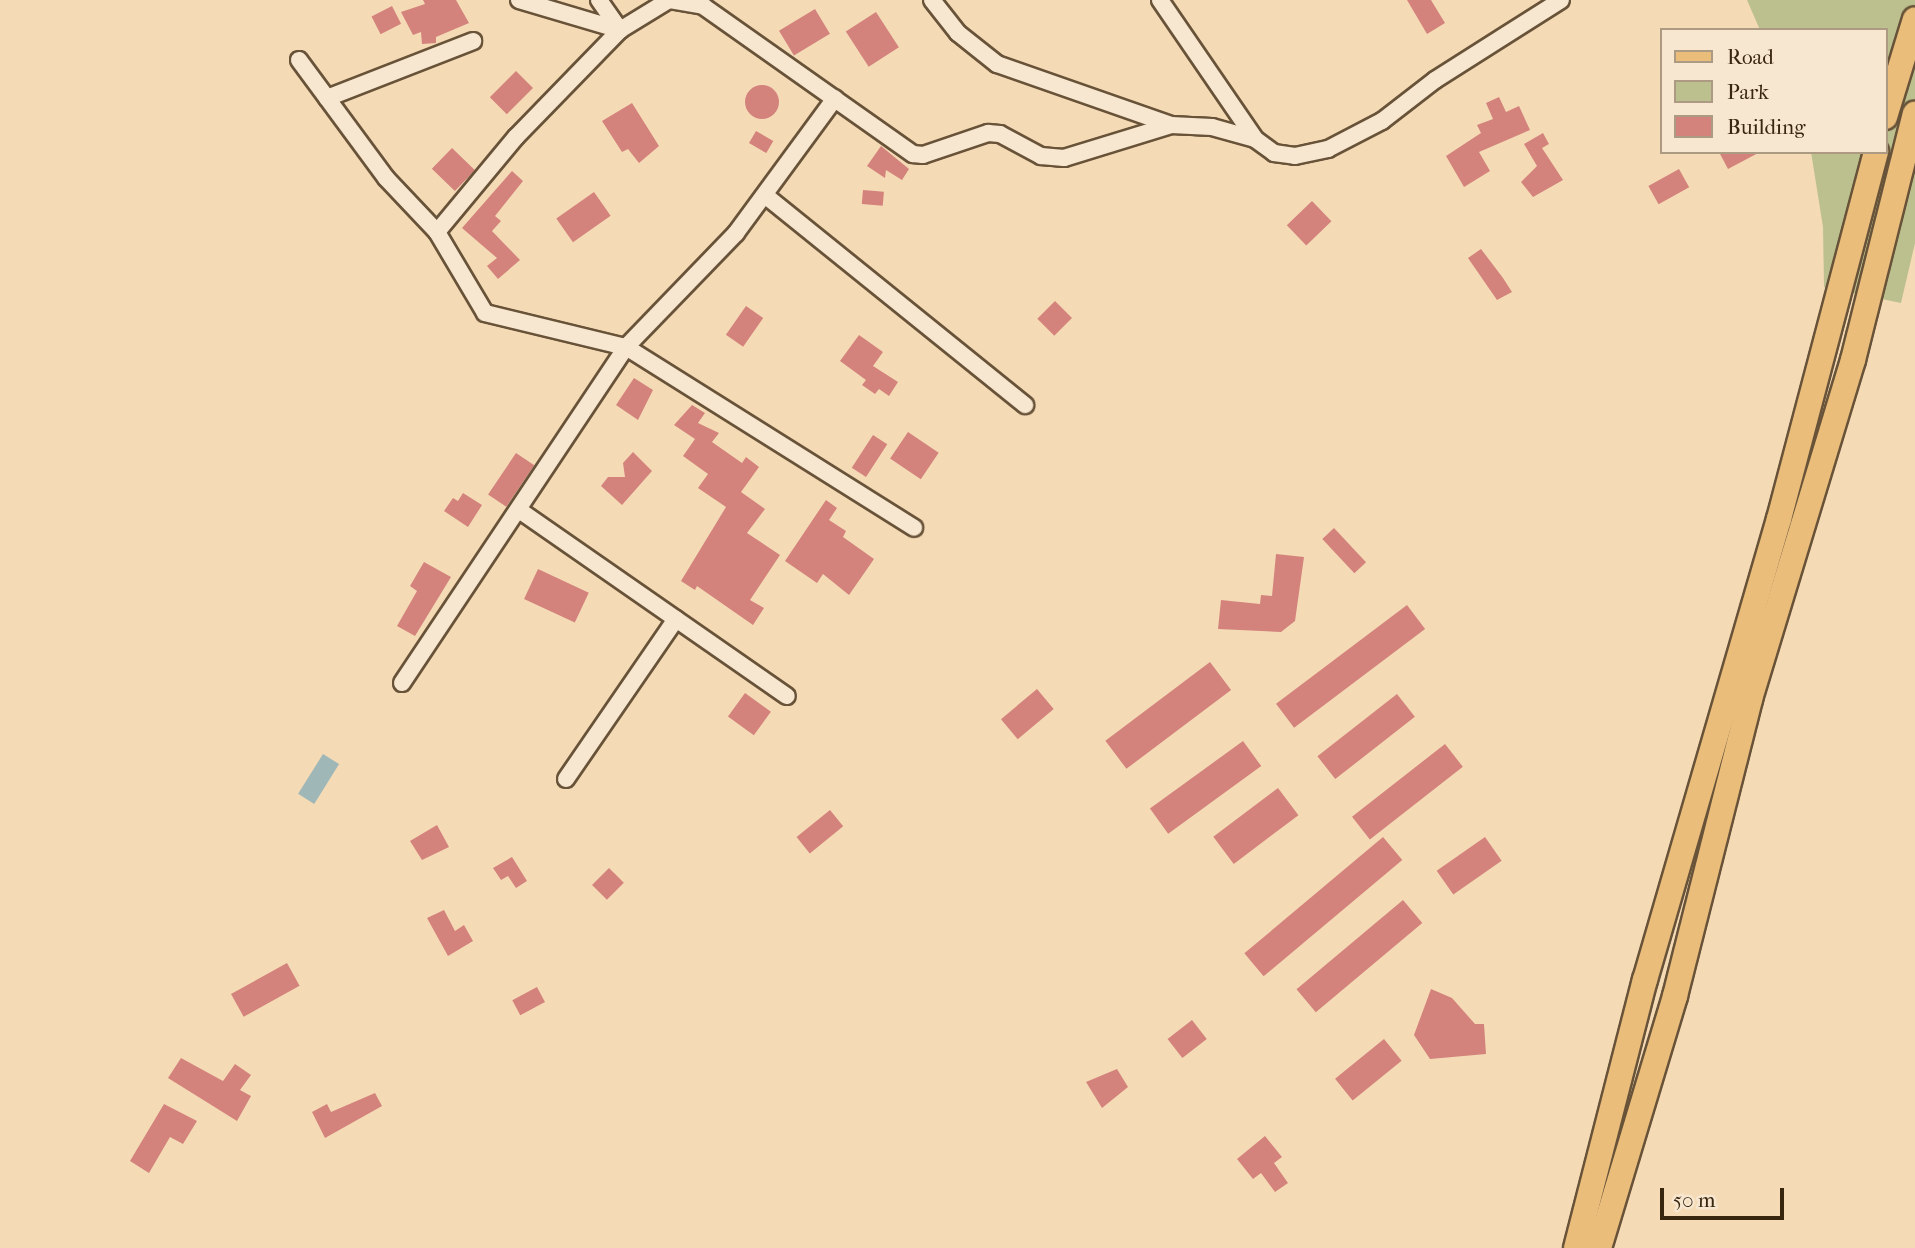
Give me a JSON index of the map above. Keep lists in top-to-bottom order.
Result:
{
  "legend": ["Road", "Park", "Building"],
  "scale_bar": "50 m"
}
